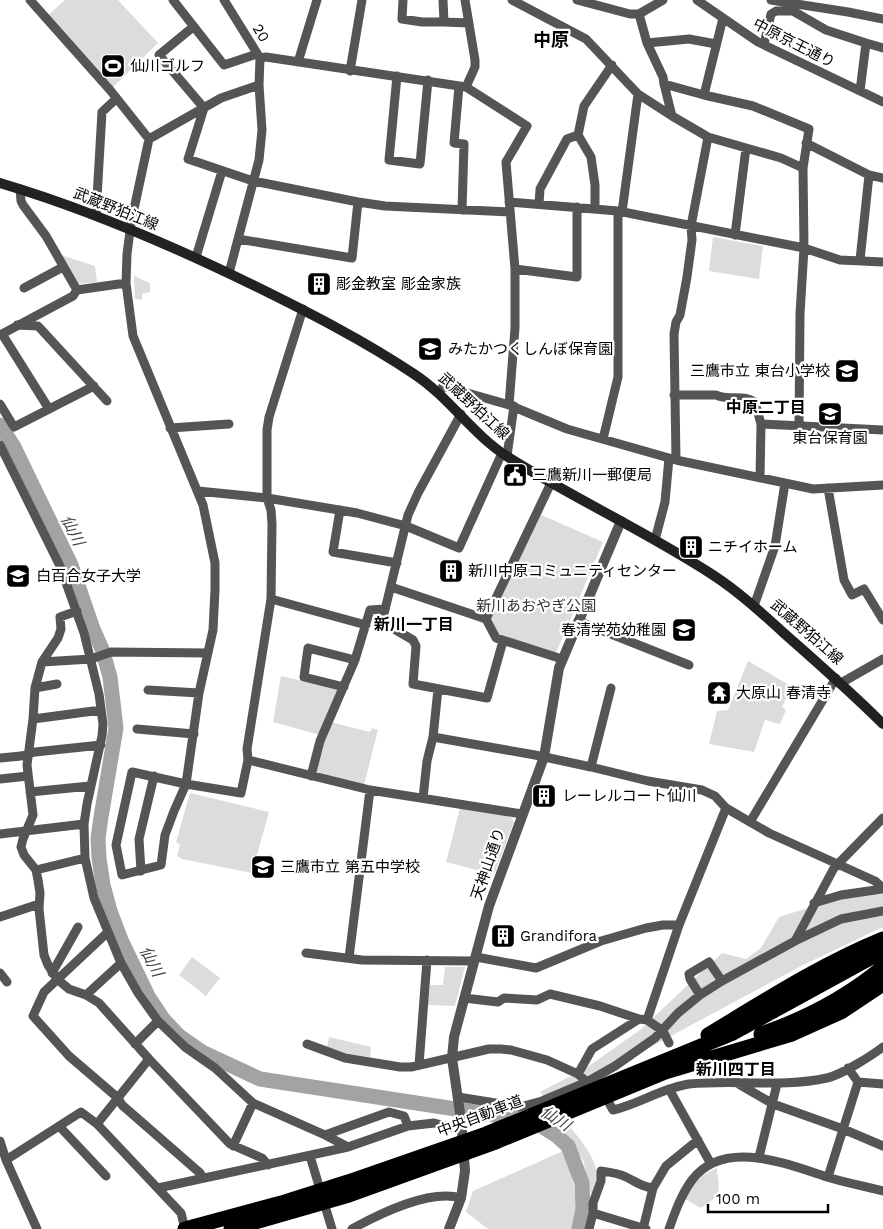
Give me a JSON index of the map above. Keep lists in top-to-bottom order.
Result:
{
  "streets": {
    "highway": ["中央自動車道"],
    "main road": ["武蔵野狛江線"],
    "street": ["20", "中原京王通り", "天神山通り"]
  },
  "crossings": [
    ["20", "武蔵野狛江線"],
    ["武蔵野狛江線", "天神山通り"]
  ],
  "districts": [
    "中原",
    "中原二丁目",
    "新川一丁目",
    "新川四丁目"
  ],
  "water": ["仙川"],
  "parks": ["新川あおやぎ公園"],
  "places": {
    "sports": ["仙川ゴルフ"],
    "building": [
      "彫金教室 彫金家族",
      "ニチイホーム",
      "新川中原コミュニティセンター",
      "レーレルコート仙川",
      "Grandifora"
    ],
    "school or university": [
      "みたかつくしんぼ保育園",
      "三鷹市立 東台小学校",
      "東台保育園",
      "白百合女子大学",
      "春清学苑幼稚園",
      "三鷹市立 第五中学校"
    ],
    "public building": ["三鷹新川一郵便局"],
    "temple": ["大原山 春清寺"]
  },
  "scale_bar": "100 m"
}
